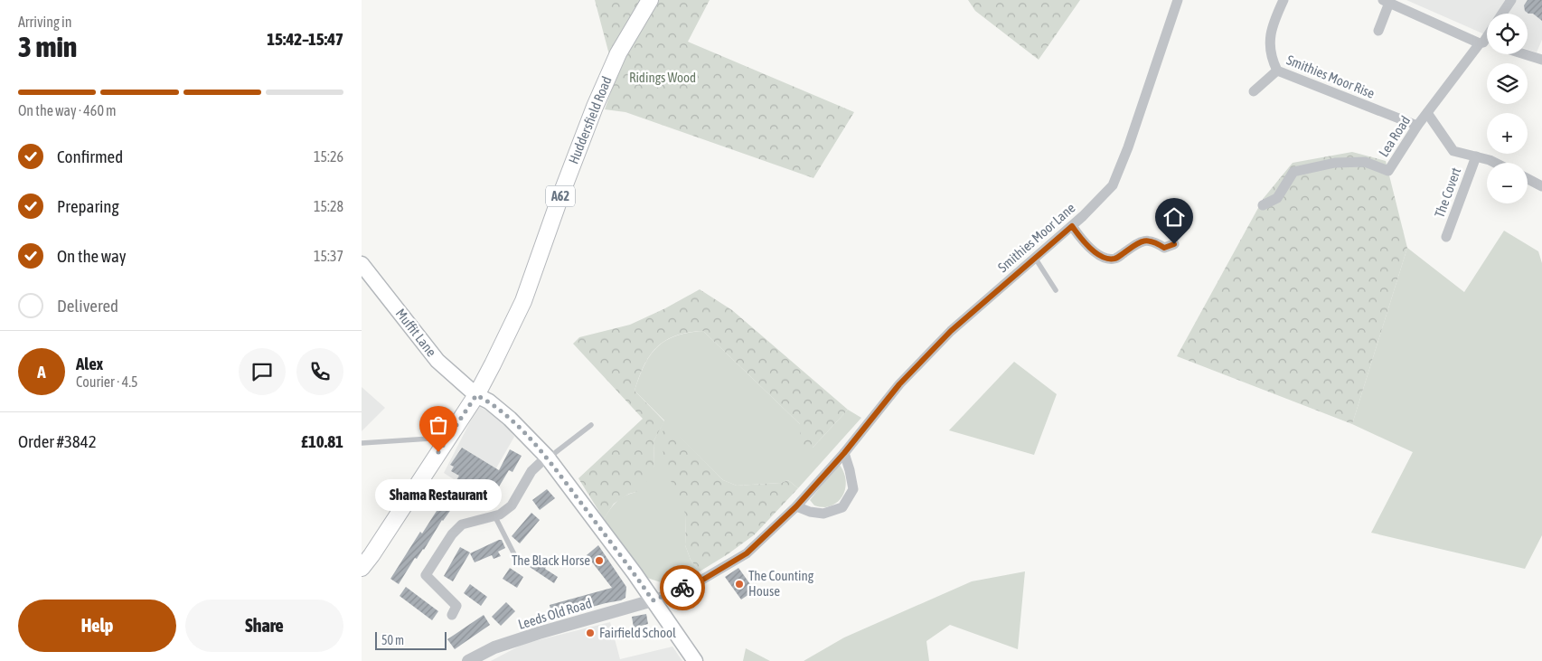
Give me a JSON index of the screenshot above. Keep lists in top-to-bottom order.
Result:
{
  "streets": {
    "main road": ["Huddersfield Road", "A62", "Muffit Lane"],
    "street": [
      "Smithies Moor Rise",
      "Lea Road",
      "The Covert",
      "Smithies Moor Lane",
      "Leeds Old Road"
    ]
  },
  "crossings": [
    ["Smithies Moor Rise", "Lea Road"],
    ["Huddersfield Road", "A62"],
    ["Huddersfield Road", "Muffit Lane"],
    ["A62", "Muffit Lane"],
    ["Smithies Moor Lane", "Muffit Lane"],
    ["Smithies Moor Lane", "Leeds Old Road"],
    ["Muffit Lane", "Leeds Old Road"]
  ],
  "parks": ["Ridings Wood"],
  "places": [
    "Shama Restaurant",
    "The Black Horse",
    "The Counting House",
    "Fairfield School"
  ],
  "scale_bar": "50 m",
  "page": {
    "heading": ["3 min", "Arriving in", "15:42–15:47"],
    "panel": [
      "Alex",
      "Courier · 4.5",
      "Order #3842",
      "£10.81"
    ],
    "map_buttons": ["+", "−"],
    "bar": "On the way · 460 m",
    "list": [
      ["Confirmed", "15:26"],
      ["Preparing", "15:28"],
      ["On the way", "15:37"],
      "Delivered"
    ],
    "round": "A",
    "bubble": "Shama Restaurant",
    "buttons": ["Help", "Share"],
    "scale": "50 m"
  }
}
